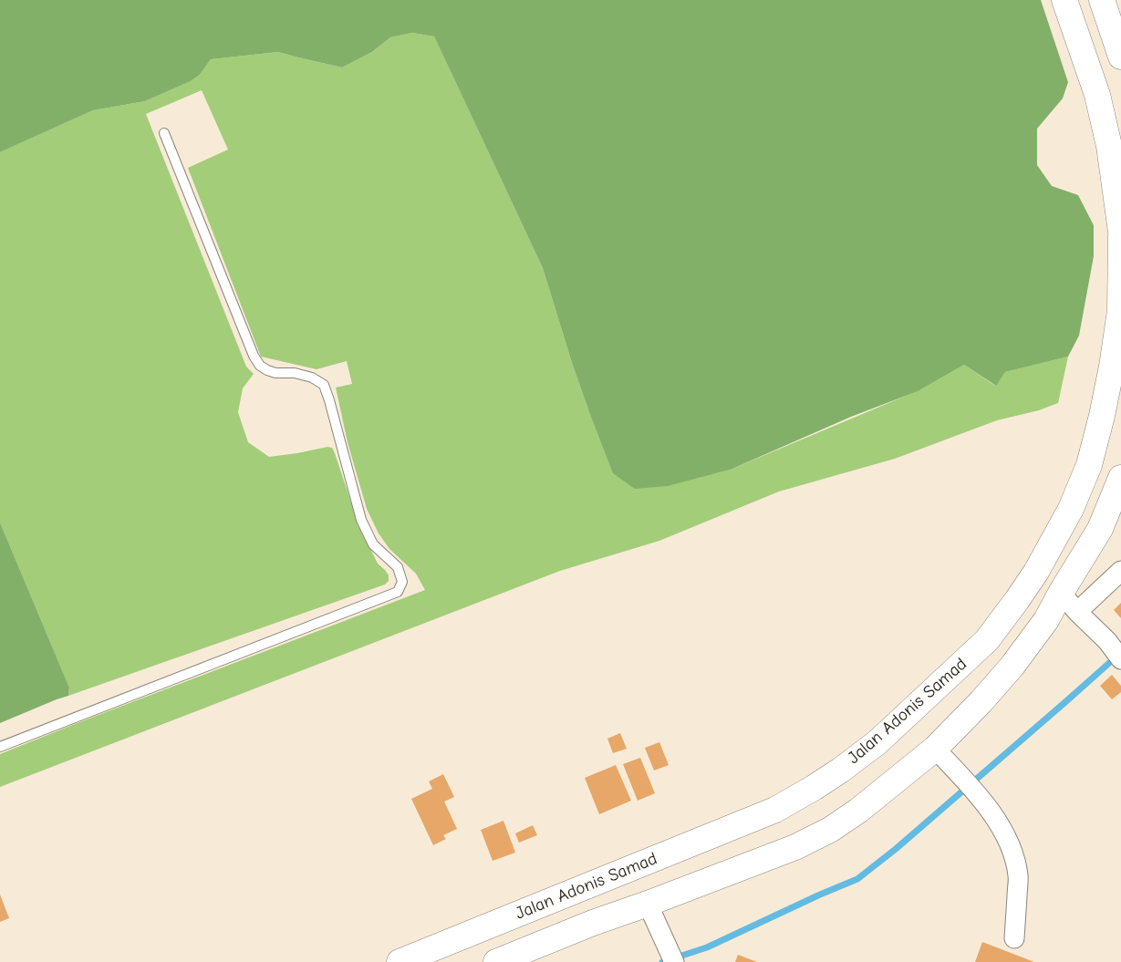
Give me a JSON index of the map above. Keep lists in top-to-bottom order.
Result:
{
  "streets": {
    "highway": ["Jalan Adonis Samad"]
  }
}
